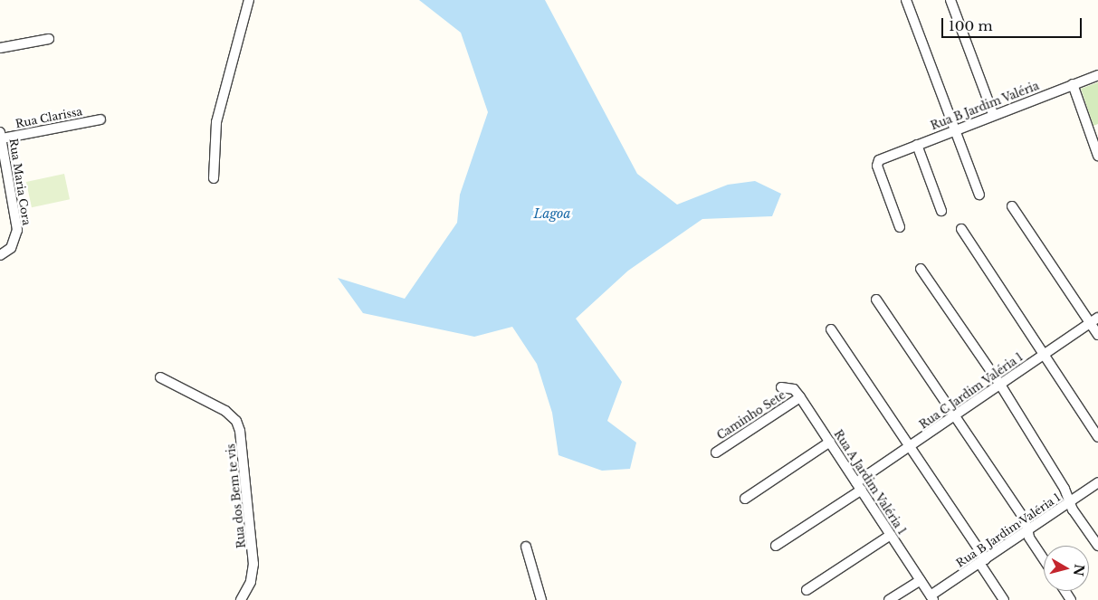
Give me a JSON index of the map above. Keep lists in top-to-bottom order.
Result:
{
  "streets": {
    "street": [
      "Rua B Jardim Valéria",
      "Rua Clarissa",
      "Rua Maria Cora",
      "Rua C Jardim Valéria 1",
      "Caminho Sete",
      "Rua A Jardim Valéria 1",
      "Rua dos Bem te vis",
      "Rua B Jardim Valéria 1"
    ]
  },
  "crossings": [
    ["Rua Clarissa", "Rua Maria Cora"],
    ["Rua C Jardim Valéria 1", "Rua A Jardim Valéria 1"],
    ["Caminho Sete", "Rua A Jardim Valéria 1"],
    ["Rua A Jardim Valéria 1", "Rua B Jardim Valéria 1"]
  ],
  "water": ["Lagoa"],
  "scale_bar": "100 m",
  "north": "right"
}
